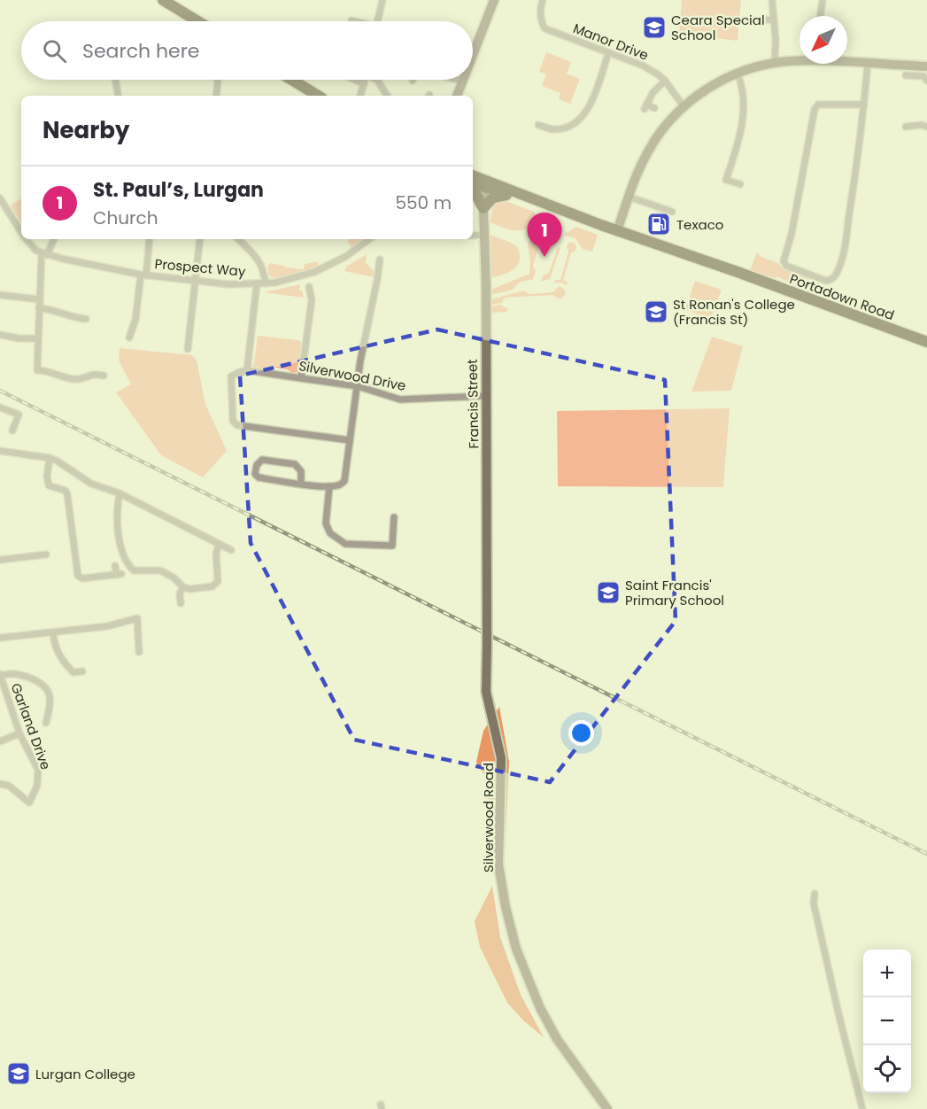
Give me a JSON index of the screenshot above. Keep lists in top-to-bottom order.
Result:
{
  "streets": {
    "highway": ["Portadown Road"],
    "main road": ["Francis Street", "Silverwood Road"],
    "street": [
      "Manor Drive",
      "Prospect Way",
      "Silverwood Drive",
      "Garland Drive"
    ]
  },
  "crossings": [
    ["Silverwood Drive", "Francis Street"],
    ["Francis Street", "Silverwood Road"]
  ],
  "places": {
    "school or university": [
      "Ceara Special School",
      "St Ronan's College (Francis St)",
      "Saint Francis' Primary School",
      "Lurgan College"
    ],
    "fuel station": ["Texaco"]
  },
  "north": "bottom left",
  "page": {
    "search": "Search here",
    "heading": "Nearby",
    "list": [
      {
        "mark": "1",
        "name": "St. Paul’s, Lurgan",
        "note": "Church",
        "value": "550 m"
      }
    ],
    "pins": "1",
    "map_buttons": ["+", "−"]
  }
}
